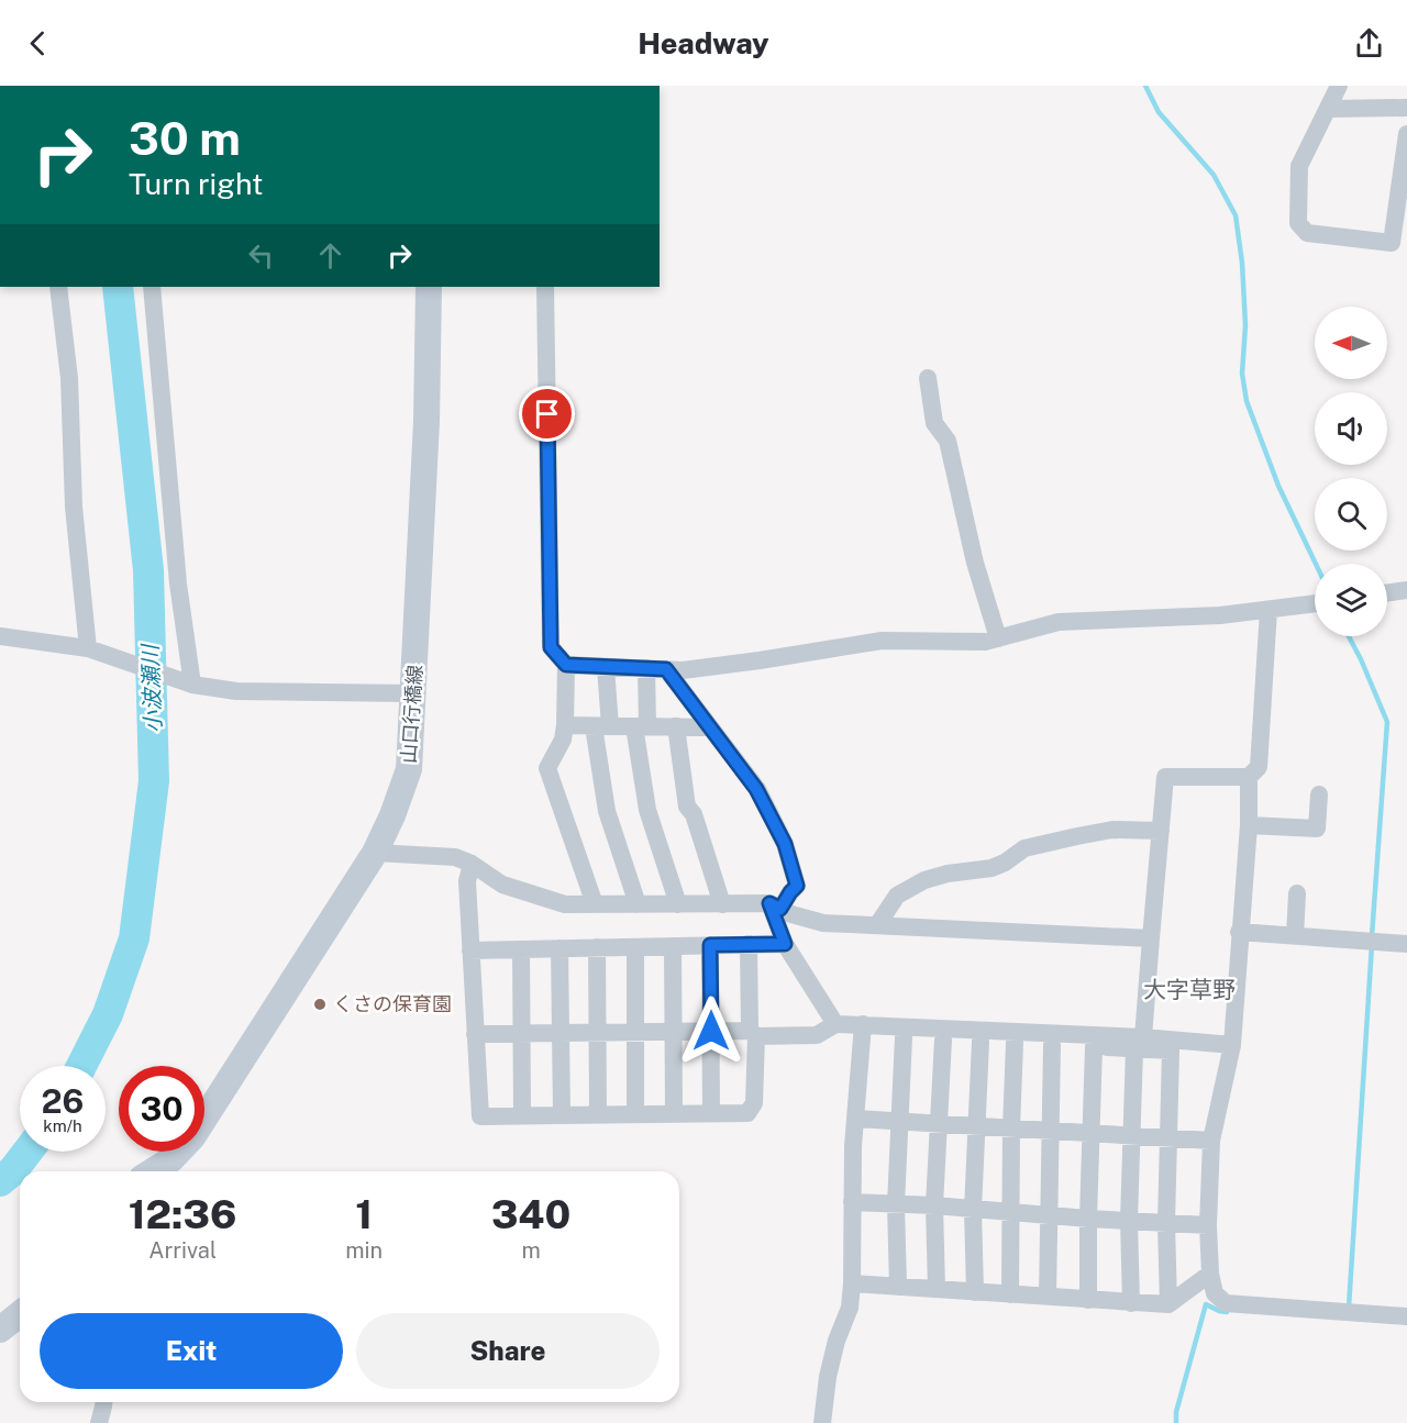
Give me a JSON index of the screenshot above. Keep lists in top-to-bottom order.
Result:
{
  "streets": {
    "main road": ["山口行橋線"]
  },
  "districts": ["大字草野"],
  "water": ["小波瀬川"],
  "places": ["くさの保育園"],
  "north": "left",
  "page": {
    "header": "Headway",
    "turn": ["30 m", "Turn right"],
    "speed": "26 km/h",
    "limit": "30",
    "eta": [
      "12:36",
      "Arrival",
      "1",
      "min",
      "340",
      "m"
    ],
    "buttons": ["Exit", "Share"]
  }
}
